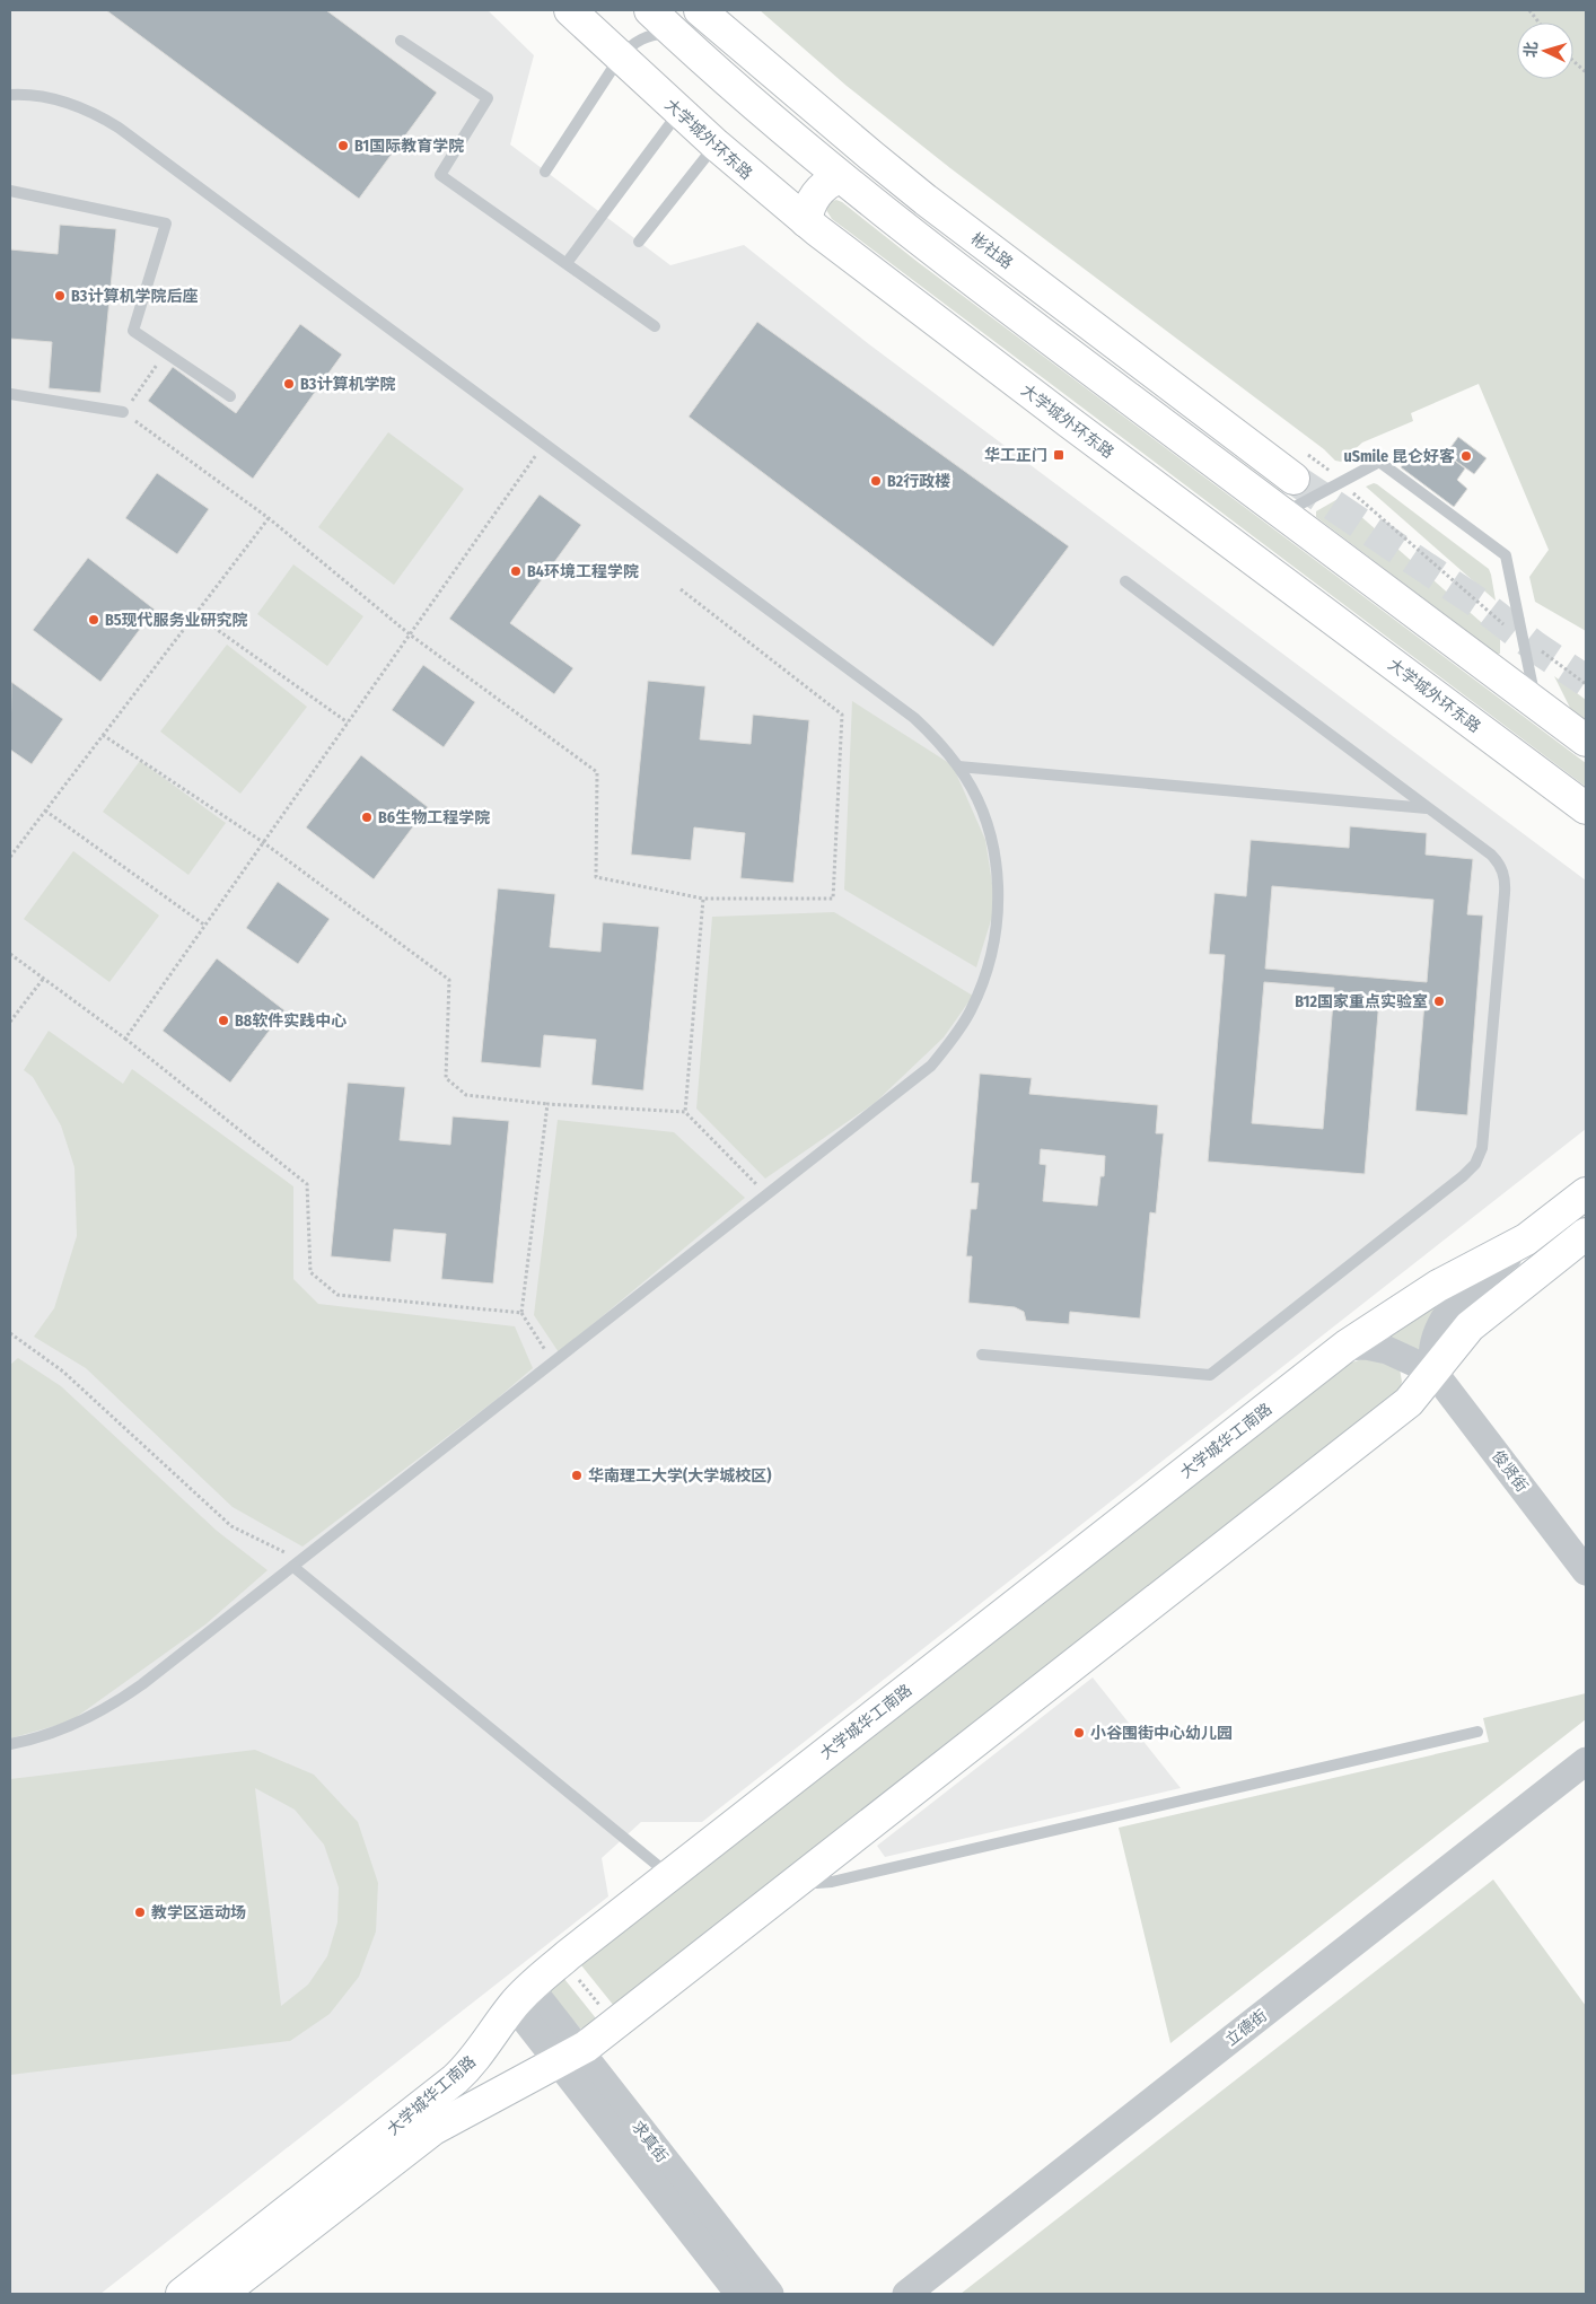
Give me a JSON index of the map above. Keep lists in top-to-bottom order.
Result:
{
  "streets": {
    "main road": ["大学城外环东路", "彬社路", "大学城华工南路"],
    "street": ["俊贤街", "立德街", "求真街"]
  },
  "crossings": [
    ["大学城华工南路", "俊贤街"],
    ["大学城华工南路", "求真街"]
  ],
  "places": {
    "other": [
      "B1国际教育学院",
      "B3计算机学院后座",
      "B3计算机学院",
      "uSmile 昆仑好客",
      "B2行政楼",
      "B4环境工程学院",
      "B5现代服务业研究院",
      "B6生物工程学院",
      "B12国家重点实验室",
      "B8软件实践中心",
      "华南理工大学(大学城校区)",
      "小谷围街中心幼儿园",
      "教学区运动场"
    ],
    "transit": ["华工正门"]
  },
  "north": "left"
}
